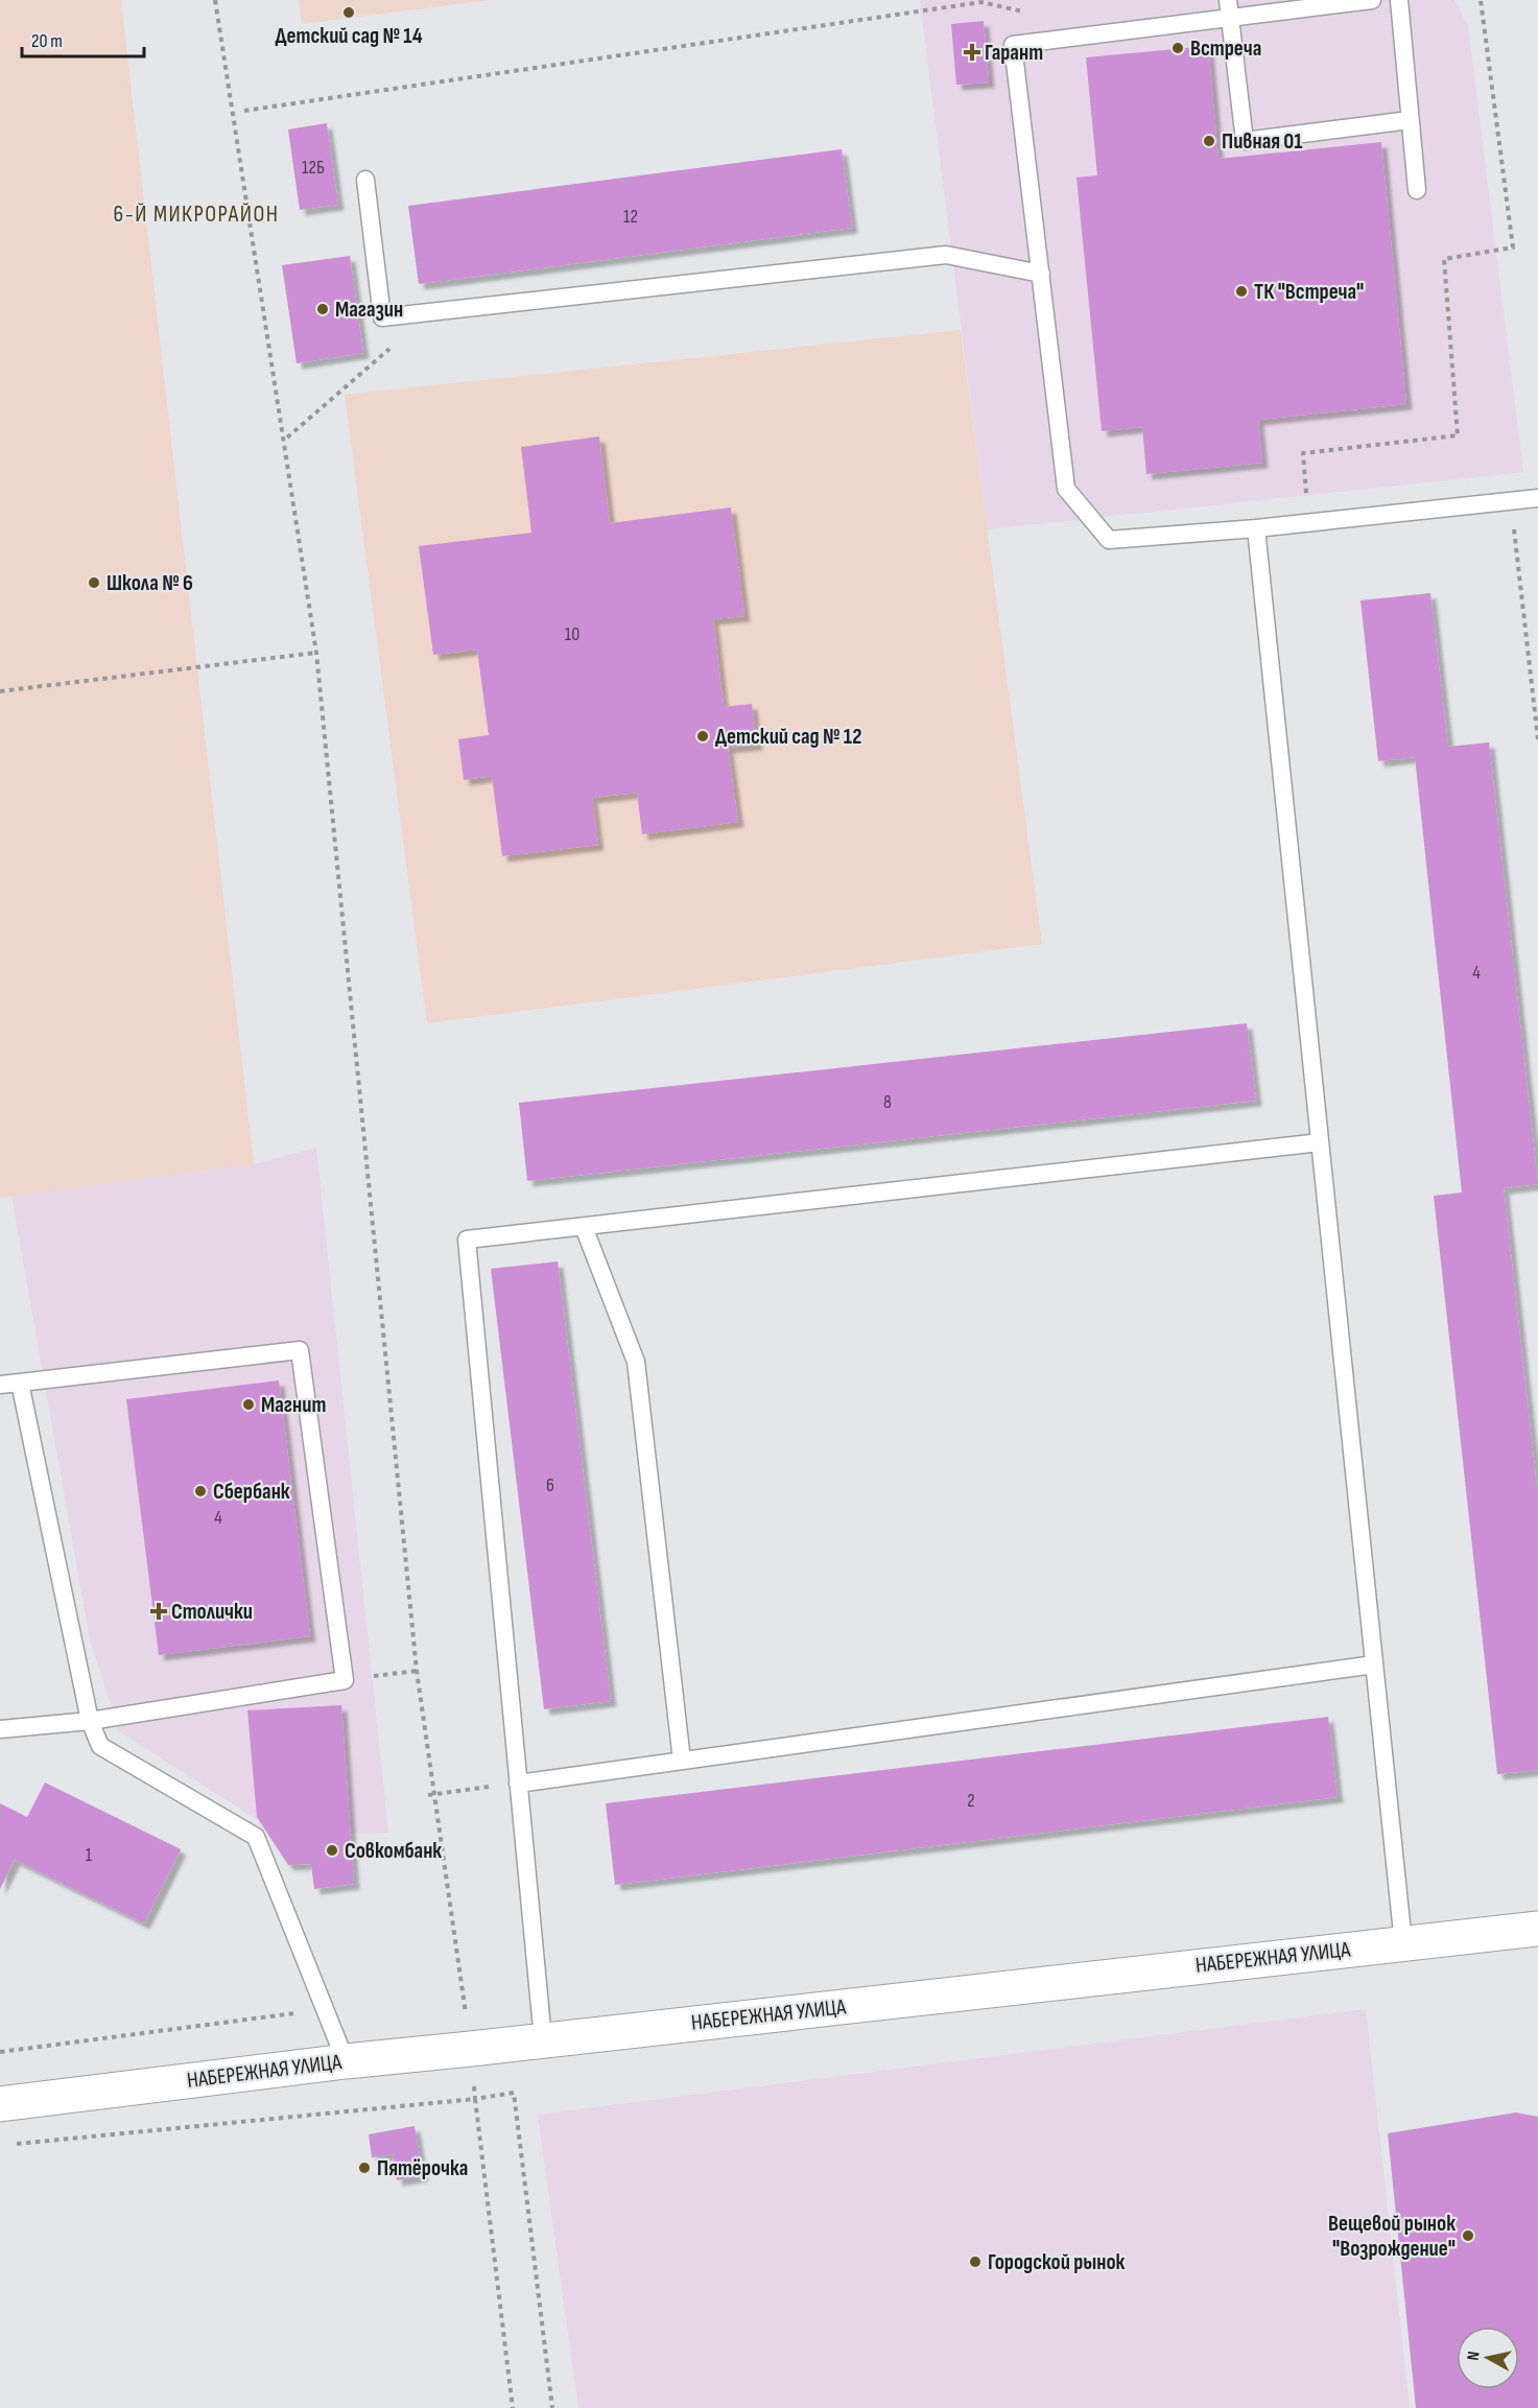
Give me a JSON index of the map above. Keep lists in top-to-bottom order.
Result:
{
  "streets": {
    "street": ["НАБЕРЕЖНАЯ УЛИЦА"]
  },
  "districts": ["6-Й МИКРОРАЙОН"],
  "places": {
    "other": [
      "Детский сад № 14",
      "Встреча",
      "Пивная 01",
      "ТК \"Встреча\"",
      "Магазин",
      "Школа № 6",
      "Детский сад № 12",
      "Магнит",
      "Сбербанк",
      "Совкомбанк",
      "Пятёрочка",
      "Вещевой рынок \"Возрождение\"",
      "Городской рынок"
    ],
    "health": ["Гарант", "Столички"]
  },
  "house_numbers": [
    "12Б",
    "12",
    "10",
    "4",
    "8",
    "6",
    "4",
    "2",
    "1"
  ],
  "scale_bar": "20 m",
  "north": "left"
}
